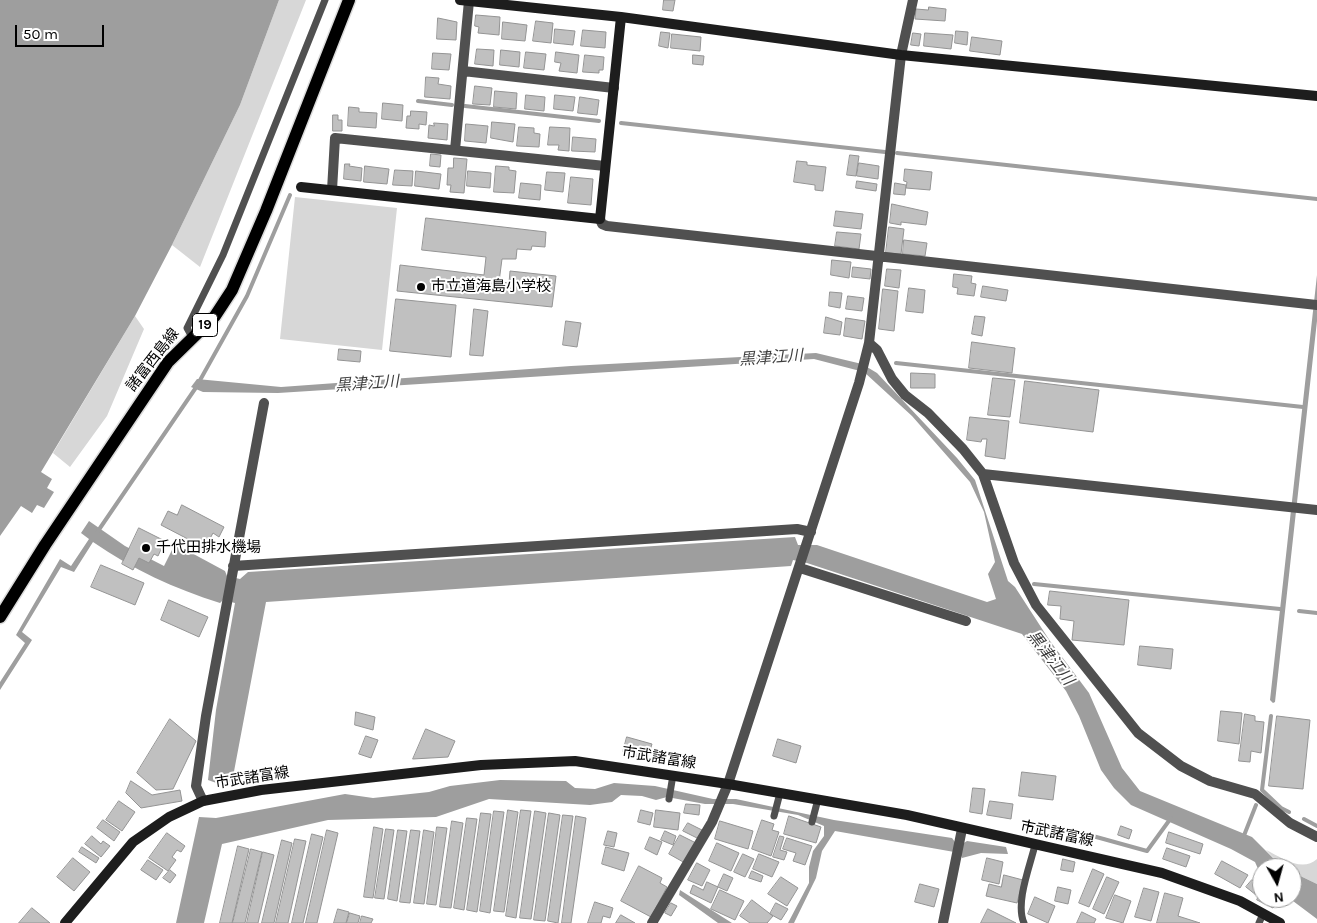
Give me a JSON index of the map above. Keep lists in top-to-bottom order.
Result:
{
  "streets": {
    "main road": ["19", "諸富西島線"],
    "street": ["市武諸富線"]
  },
  "water": ["黒津江川"],
  "places": ["市立道海島小学校", "千代田排水機場"],
  "scale_bar": "50 m",
  "north": "bottom"
}
